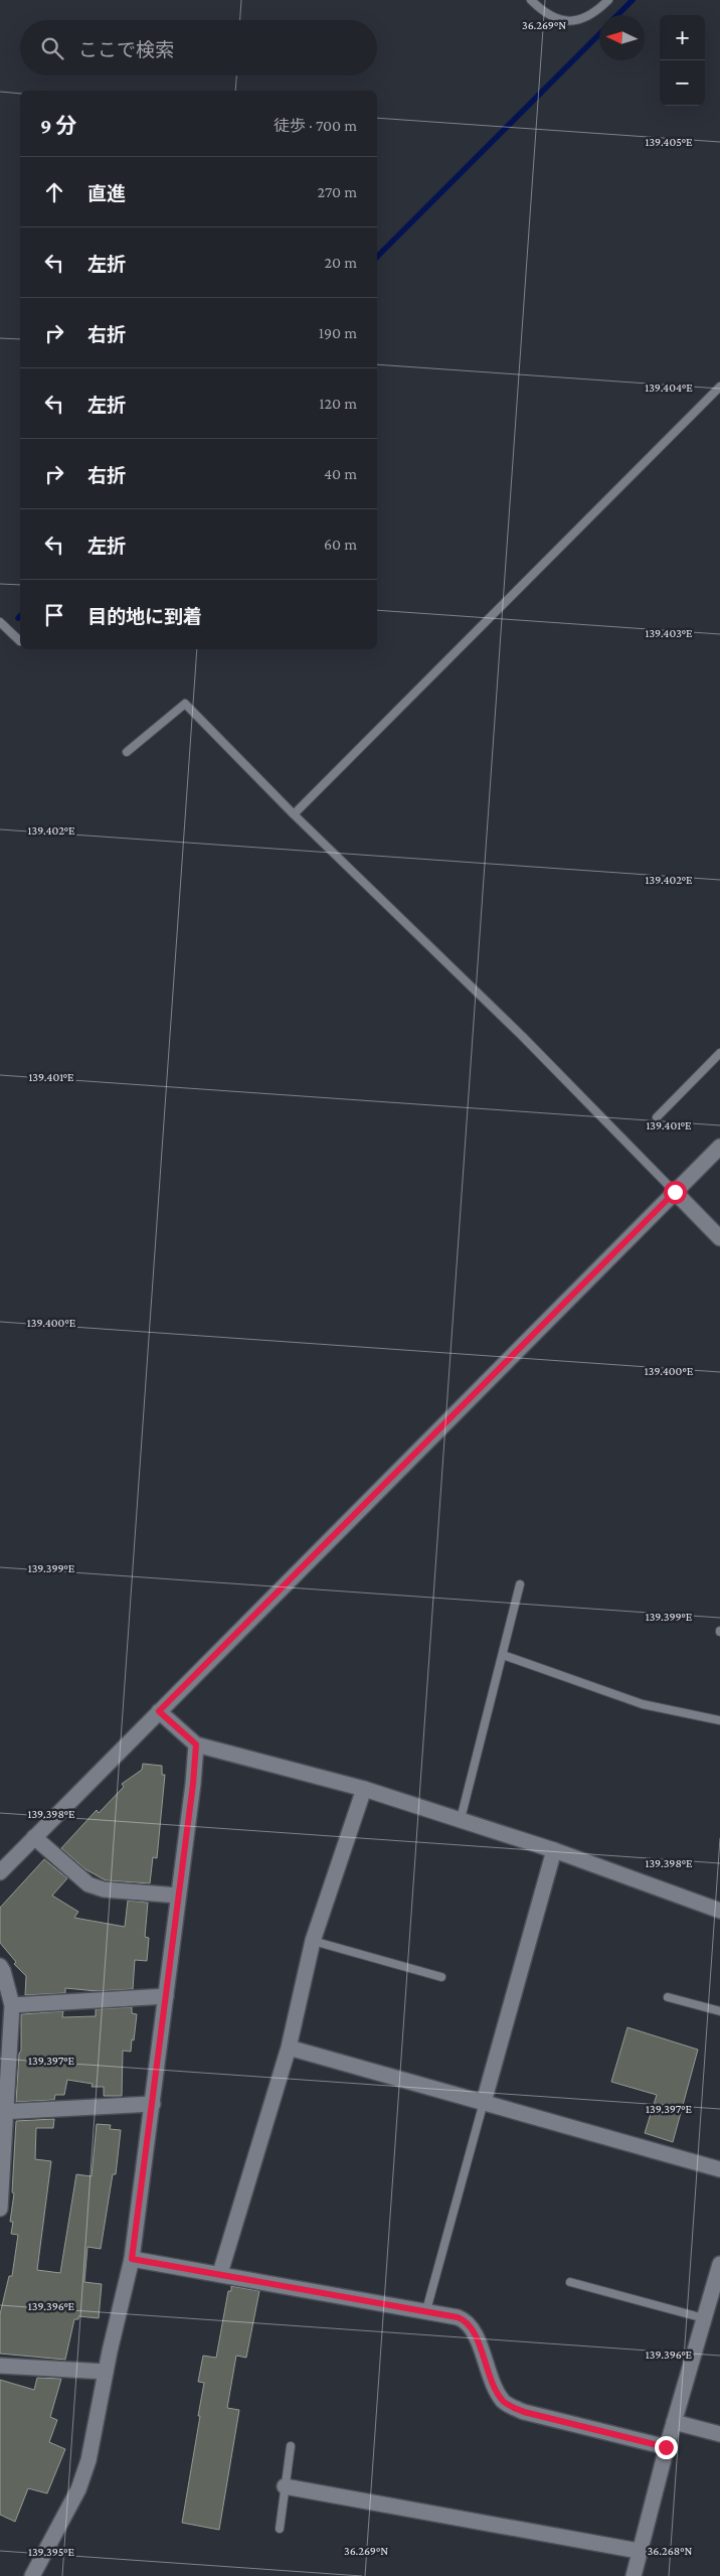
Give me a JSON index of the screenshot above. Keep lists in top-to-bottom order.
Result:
{
  "north": "left",
  "page": {
    "map_buttons": ["+", "−"],
    "search": "ここで検索",
    "heading": ["9 分", "徒歩 · 700 m"],
    "list": [
      ["直進", "270 m"],
      ["左折", "20 m"],
      ["右折", "190 m"],
      ["左折", "120 m"],
      ["右折", "40 m"],
      ["左折", "60 m"],
      "目的地に到着"
    ]
  },
  "coordinates": [
    "36.269°N",
    "139.405°E",
    "139.404°E",
    "139.403°E",
    "139.402°E",
    "139.401°E",
    "139.400°E",
    "139.399°E",
    "139.398°E",
    "139.397°E",
    "139.396°E",
    "36.268°N",
    "139.395°E"
  ]
}
